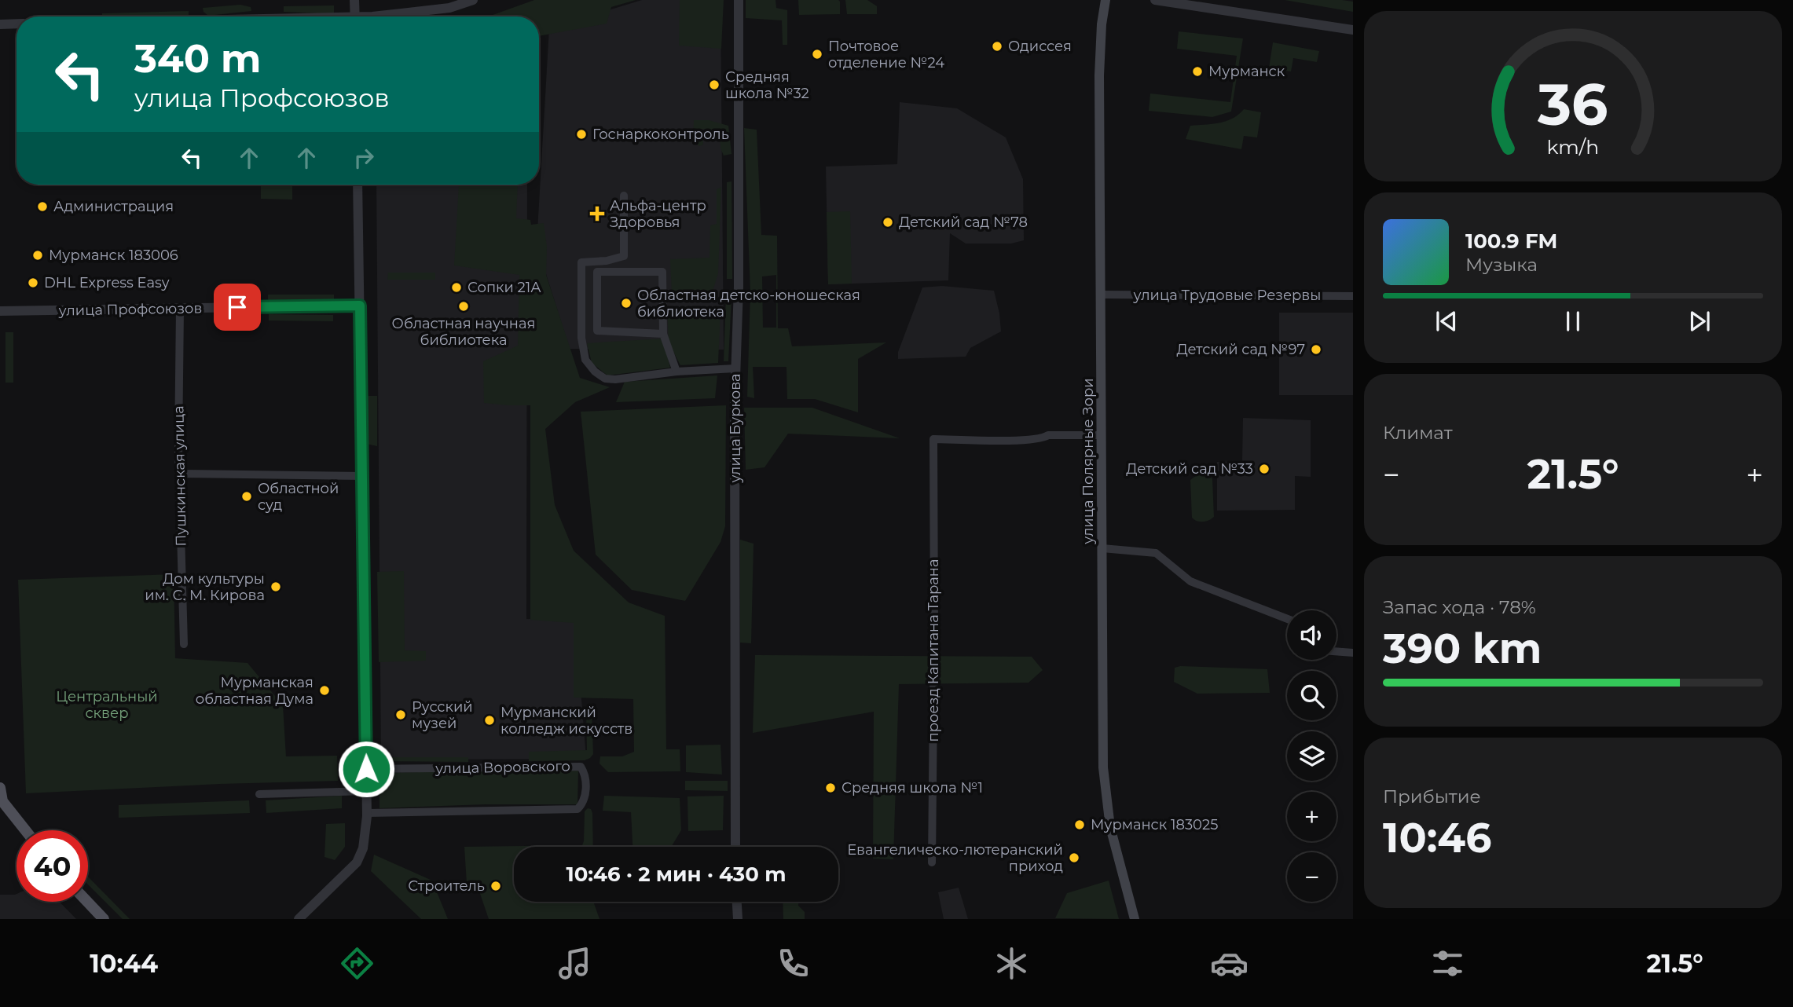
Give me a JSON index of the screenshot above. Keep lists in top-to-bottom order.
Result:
{
  "streets": {
    "main road": ["улица Полярные Зори"],
    "street": [
      "улица Трудовые Резервы",
      "улица Профсоюзов",
      "улица Буркова",
      "Пушкинская улица",
      "проезд Капитана Тарана",
      "улица Воровского"
    ]
  },
  "crossings": [
    ["улица Трудовые Резервы", "улица Полярные Зори"],
    ["улица Профсоюзов", "Пушкинская улица"],
    ["улица Полярные Зори", "проезд Капитана Тарана"]
  ],
  "parks": ["Центральный сквер"],
  "places": {
    "other": [
      "Одиссея",
      "Почтовое отделение №24",
      "Мурманск",
      "Средняя школа №32",
      "Госнаркоконтроль",
      "Администрация",
      "Детский сад №78",
      "Мурманск 183006",
      "DHL Express Easy",
      "Сопки 21А",
      "Областная детско-юношеская библиотека",
      "Областная научная библиотека",
      "Детский сад №97",
      "Детский сад №33",
      "Областной суд",
      "Дом культуры им. С. М. Кирова",
      "Мурманская областная Дума",
      "Русский музей",
      "Мурманский колледж искусств",
      "Средняя школа №1",
      "Мурманск 183025",
      "Евангелическо-лютеранский приход",
      "Строитель"
    ],
    "health": ["Альфа-центр Здоровья"]
  },
  "page": {
    "turn": ["340 m", "улица Профсоюзов"],
    "song": ["100.9 FM", "Музыка"],
    "tile": [
      "Климат",
      ["Запас хода · 78%", "390 km"],
      ["Прибытие", "10:46"]
    ],
    "heat": ["−", "21.5°", "+"],
    "map_buttons": ["+", "−"],
    "limit": "40",
    "trip": "10:46 · 2 мин · 430 m",
    "tabs": ["10:44", "21.5°"],
    "gauge": ["36", "km/h"]
  }
}
